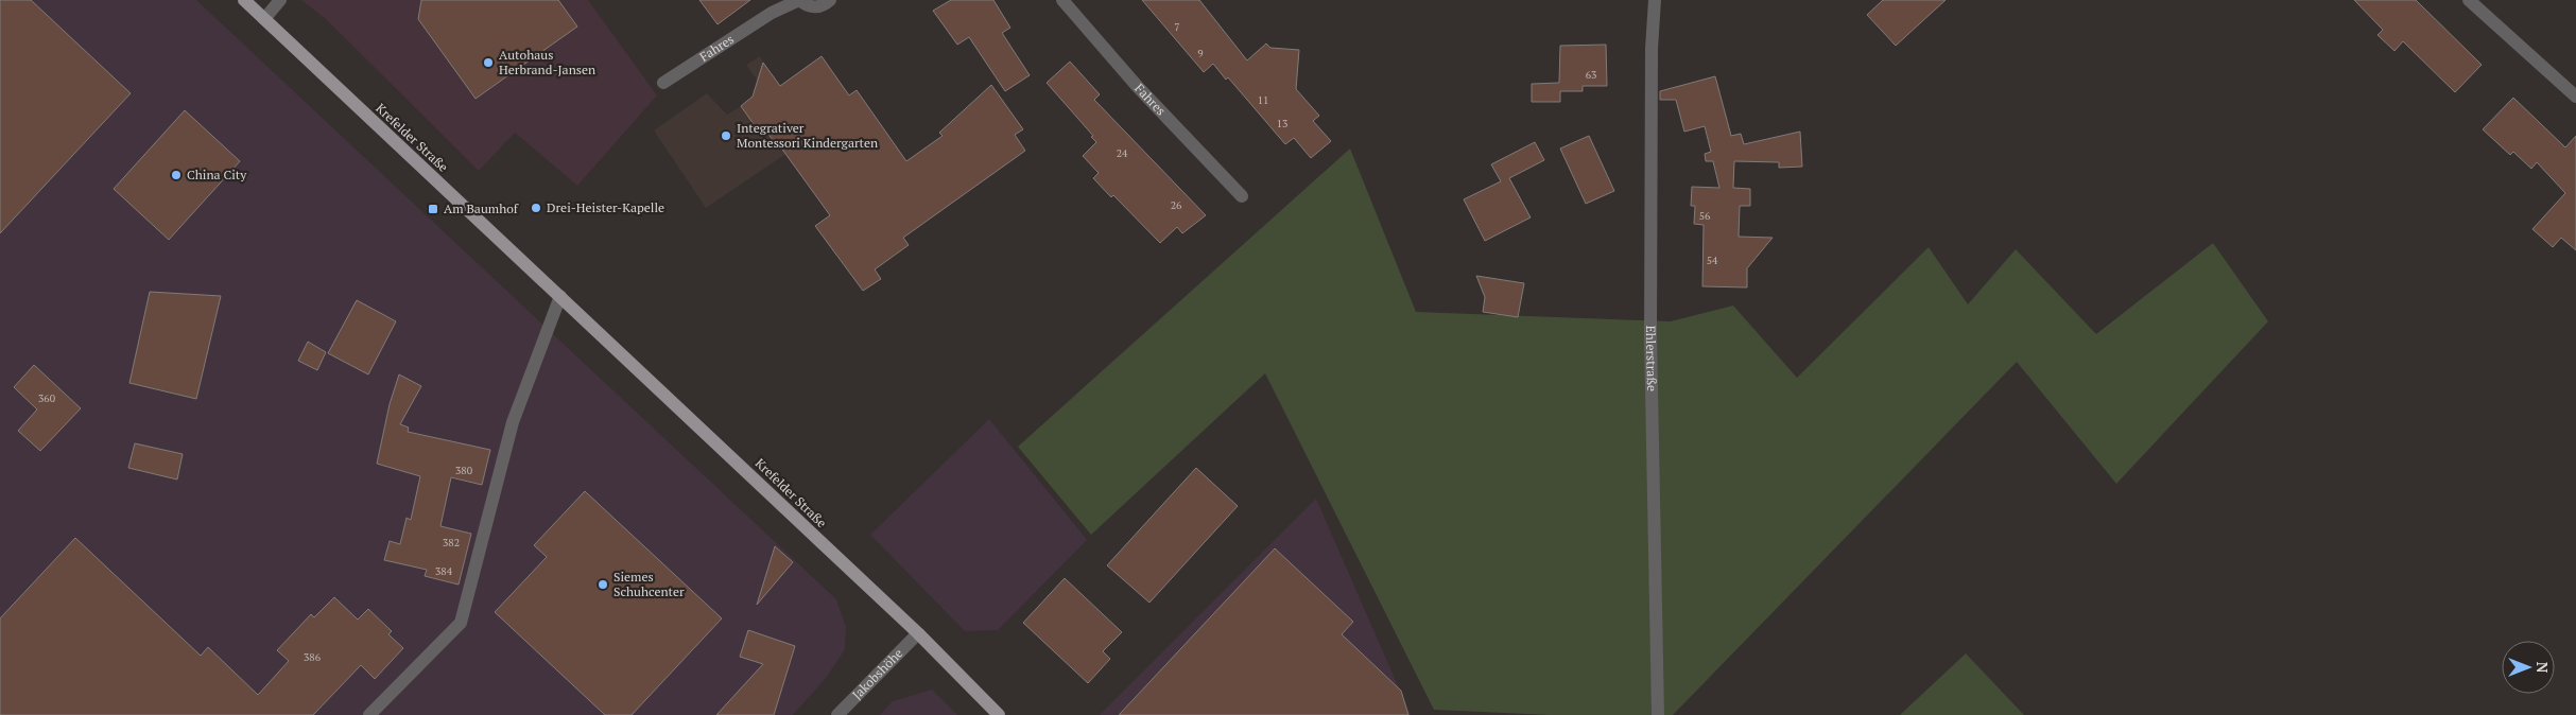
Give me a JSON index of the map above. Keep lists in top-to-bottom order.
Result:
{
  "streets": {
    "main road": ["Krefelder Straße"],
    "street": ["Fahres", "Ehlerstraße", "Jakobshöhe"]
  },
  "crossings": [
    ["Krefelder Straße", "Jakobshöhe"]
  ],
  "places": {
    "other": [
      "Autohaus Herbrand-Jansen",
      "Integrativer Montessori Kindergarten",
      "China City",
      "Drei-Heister-Kapelle",
      "Siemes Schuhcenter"
    ],
    "transit": ["Am Baumhof"]
  },
  "house_numbers": [
    "7",
    "9",
    "63",
    "11",
    "13",
    "24",
    "26",
    "56",
    "54",
    "360",
    "380",
    "382",
    "384",
    "386"
  ],
  "north": "right"
}
